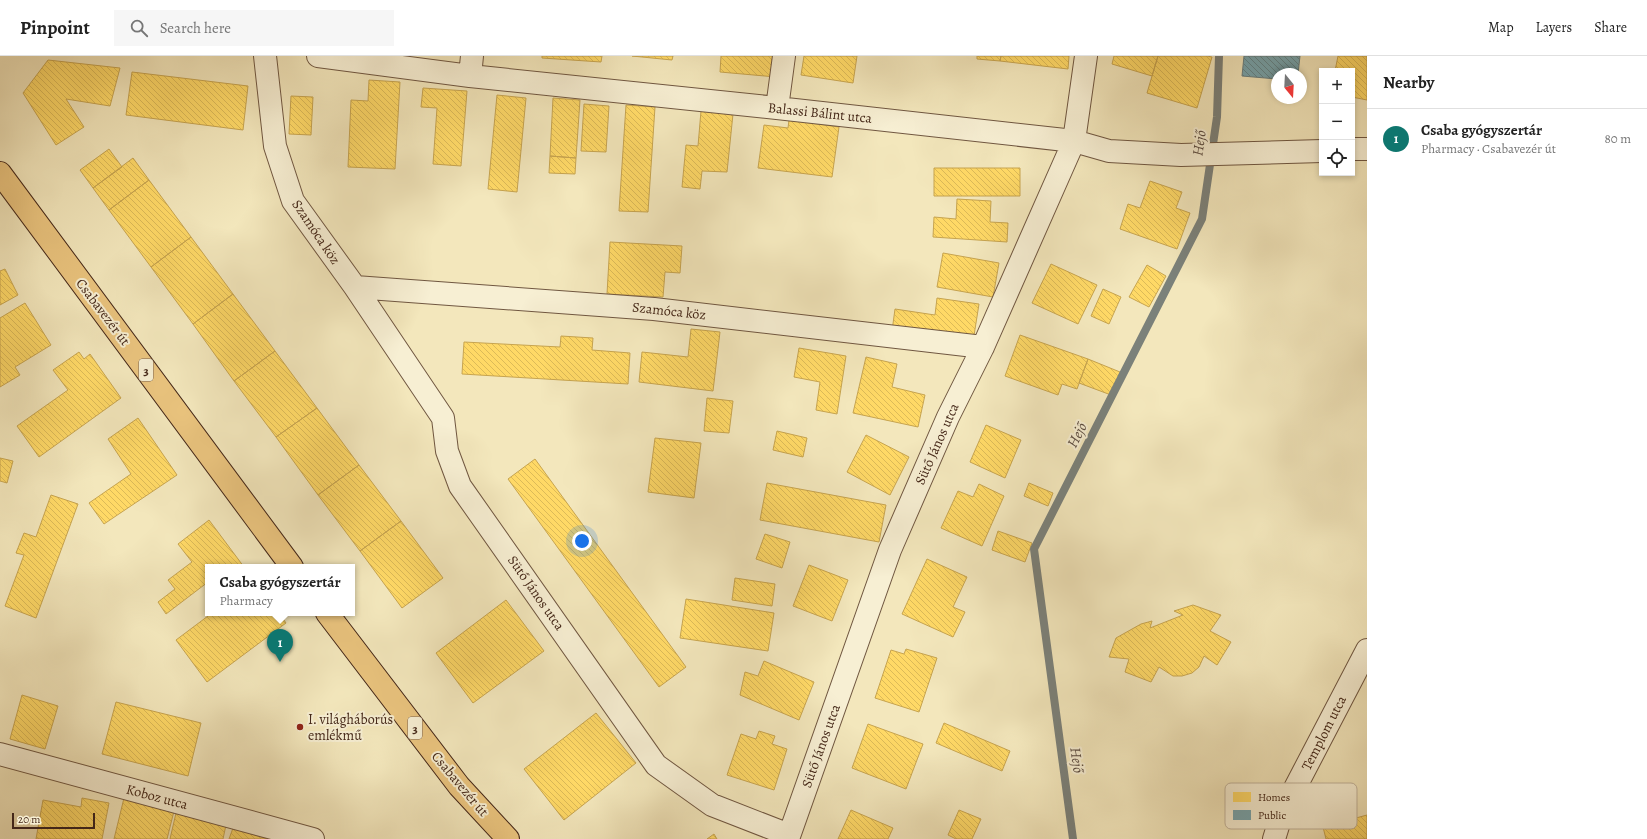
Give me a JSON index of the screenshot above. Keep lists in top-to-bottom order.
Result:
{
  "streets": {
    "main road": ["Csabavezér út", "3"],
    "street": [
      "Balassi Bálint utca",
      "Szamóca köz",
      "Sütő János utca",
      "Templom utca",
      "Koboz utca"
    ]
  },
  "crossings": [
    ["Balassi Bálint utca", "Sütő János utca"],
    ["Szamóca köz", "Sütő János utca"]
  ],
  "water": ["Hejő"],
  "places": ["I. világháborús emlékmű"],
  "legend": ["Homes", "Public"],
  "scale_bar": "20 m",
  "north": "bottom",
  "page": {
    "header": "Pinpoint",
    "search": "Search here",
    "nav": ["Map", "Layers", "Share"],
    "heading": "Nearby",
    "map_buttons": ["+", "−"],
    "list": [
      {
        "mark": "1",
        "name": "Csaba gyógyszertár",
        "note": "Pharmacy · Csabavezér út",
        "value": "80 m"
      }
    ],
    "popup": ["Csaba gyógyszertár", "Pharmacy"],
    "pins": "1",
    "scale": "20 m"
  }
}
